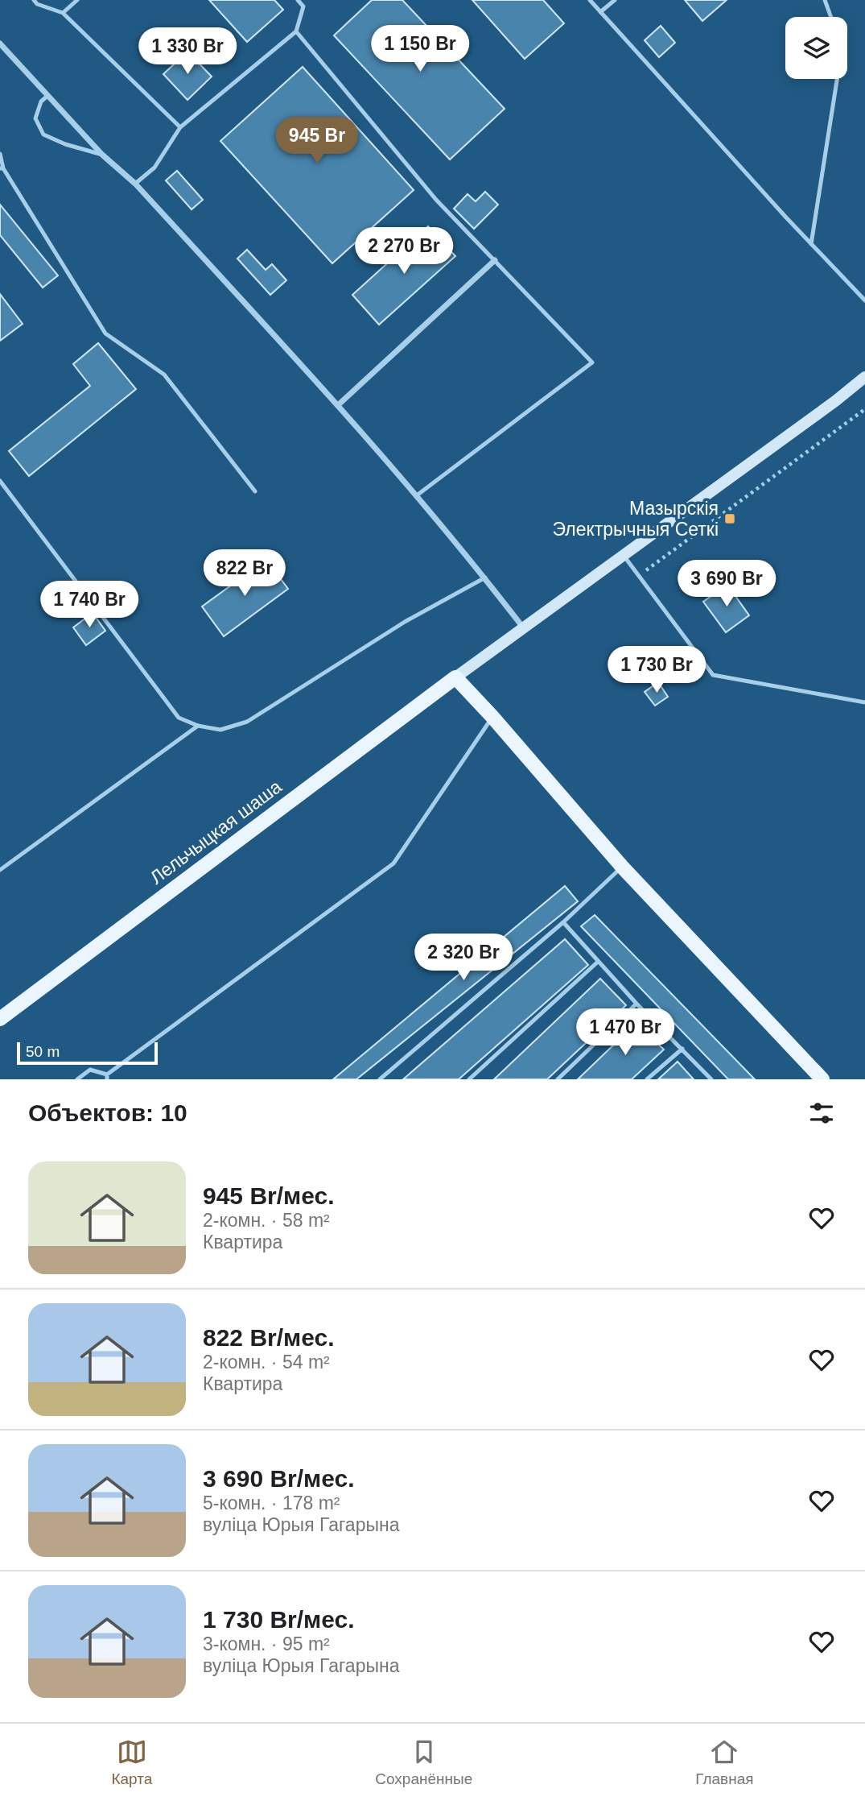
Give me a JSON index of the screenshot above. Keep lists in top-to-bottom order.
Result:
{
  "streets": {
    "main road": ["Лельчыцкая шаша"]
  },
  "places": {
    "transit": ["Мазырскія Электрычныя Сеткі"]
  },
  "scale_bar": "50 m",
  "page": {
    "price": [
      "1 150 Br",
      "1 330 Br",
      "945 Br",
      "2 270 Br",
      "822 Br",
      "3 690 Br",
      "1 740 Br",
      "1 730 Br",
      "2 320 Br",
      "1 470 Br"
    ],
    "scale": "50 m",
    "heading": "Объектов: 10",
    "list": [
      {
        "name": "945 Br/мес.",
        "note": "2-комн. · 58 m² · Квартира"
      },
      {
        "name": "822 Br/мес.",
        "note": "2-комн. · 54 m² · Квартира"
      },
      {
        "name": "3 690 Br/мес.",
        "note": "5-комн. · 178 m² · вуліца Юрыя Гагарына"
      },
      {
        "name": "1 730 Br/мес.",
        "note": "3-комн. · 95 m² · вуліца Юрыя Гагарына"
      }
    ],
    "tabs": ["Карта", "Сохранённые", "Главная"]
  }
}
